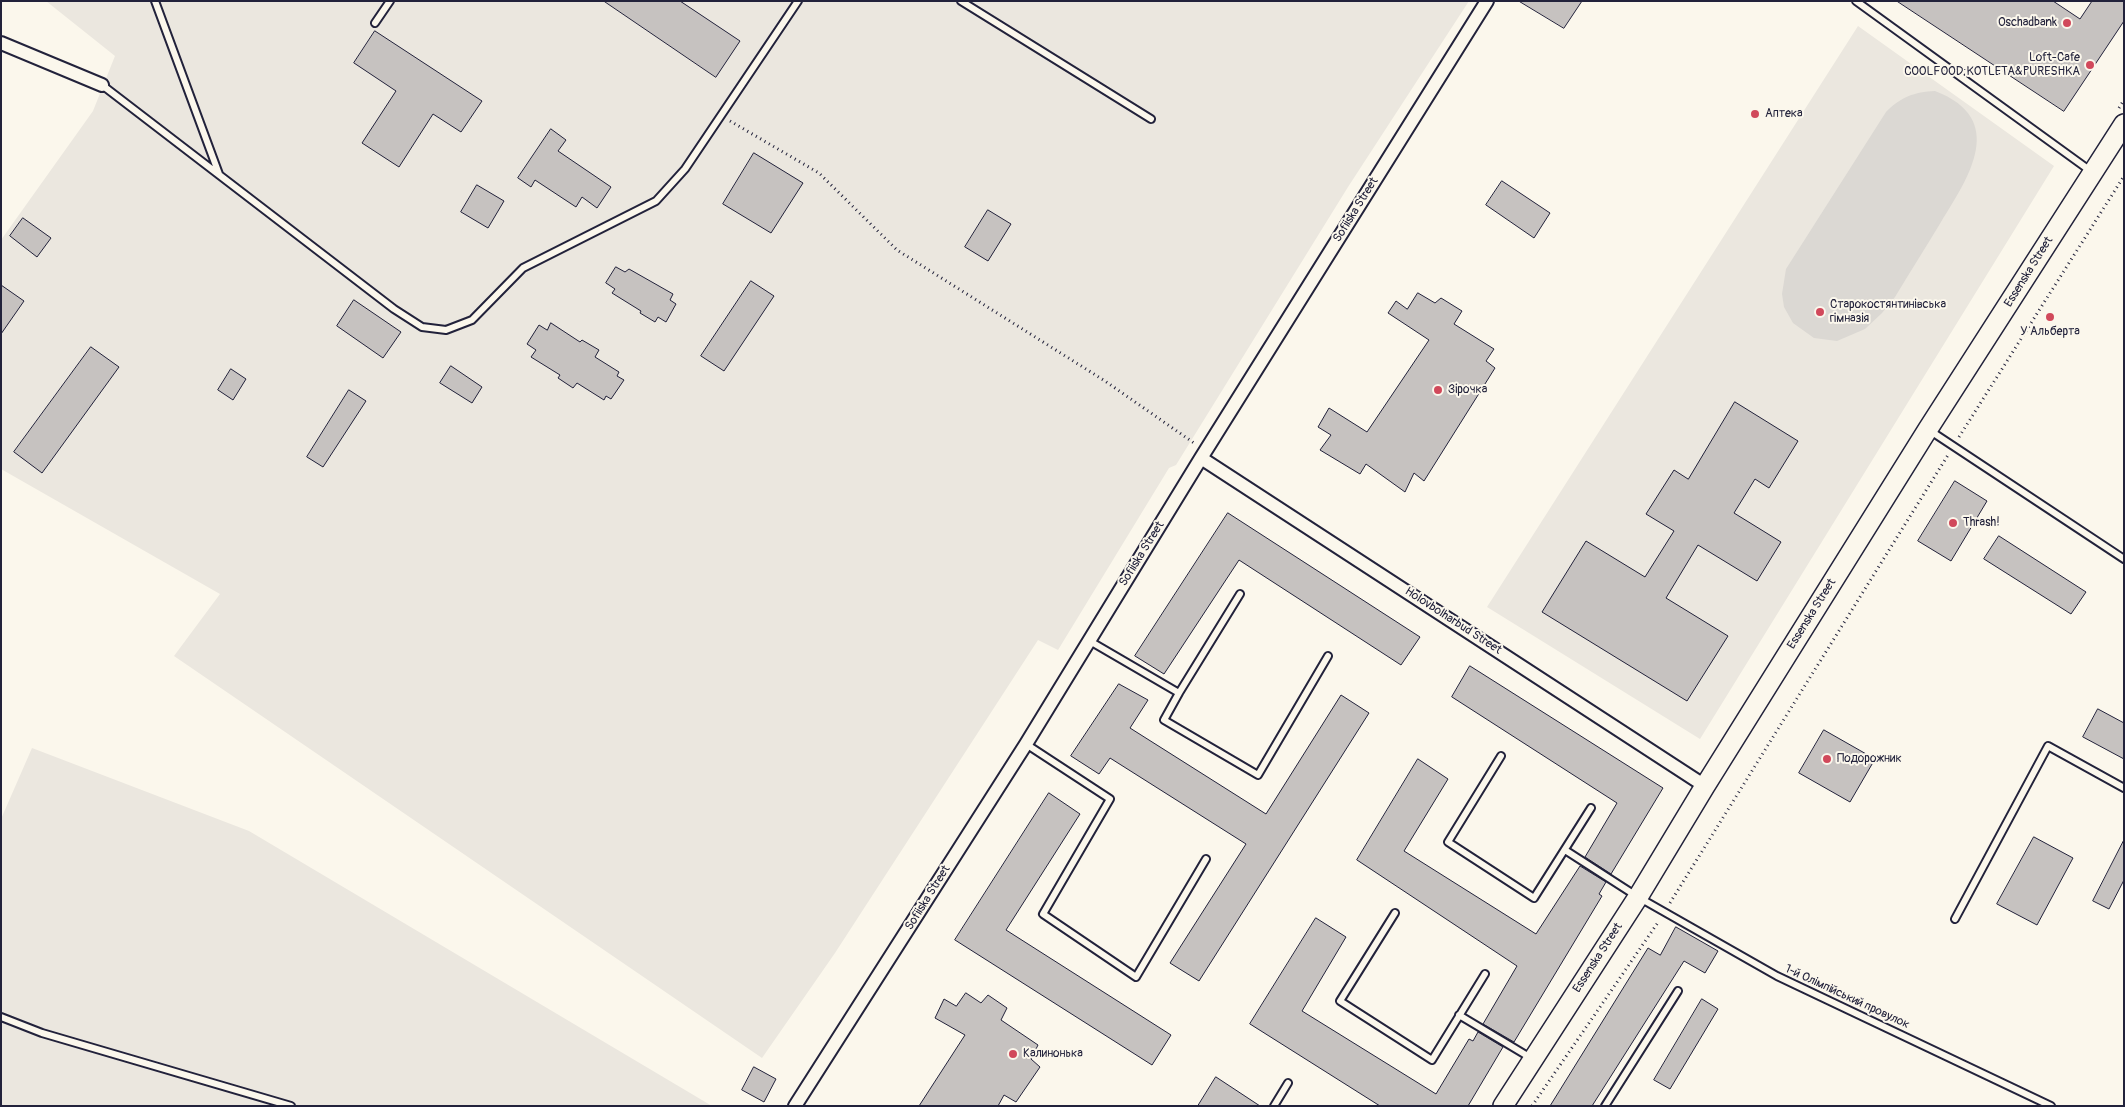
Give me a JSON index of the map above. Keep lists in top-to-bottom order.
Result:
{
  "streets": {
    "street": ["Sofiiska Street", "Essenska Street", "Holovbolharbud Street"],
    "lane": ["1-й Олімпійський провулок"]
  },
  "crossings": [
    ["Sofiiska Street", "Holovbolharbud Street"],
    ["Essenska Street", "Holovbolharbud Street"],
    ["Essenska Street", "1-й Олімпійський провулок"]
  ],
  "places": [
    "Oschadbank",
    "Loft-Cafe COOLFOOD;KOTLETA&PURESHKA",
    "Аптека",
    "Старокостянтинівська гімназія",
    "У Альберта",
    "Зірочка",
    "Thrash!",
    "Подорожник",
    "Калинонька"
  ]
}
